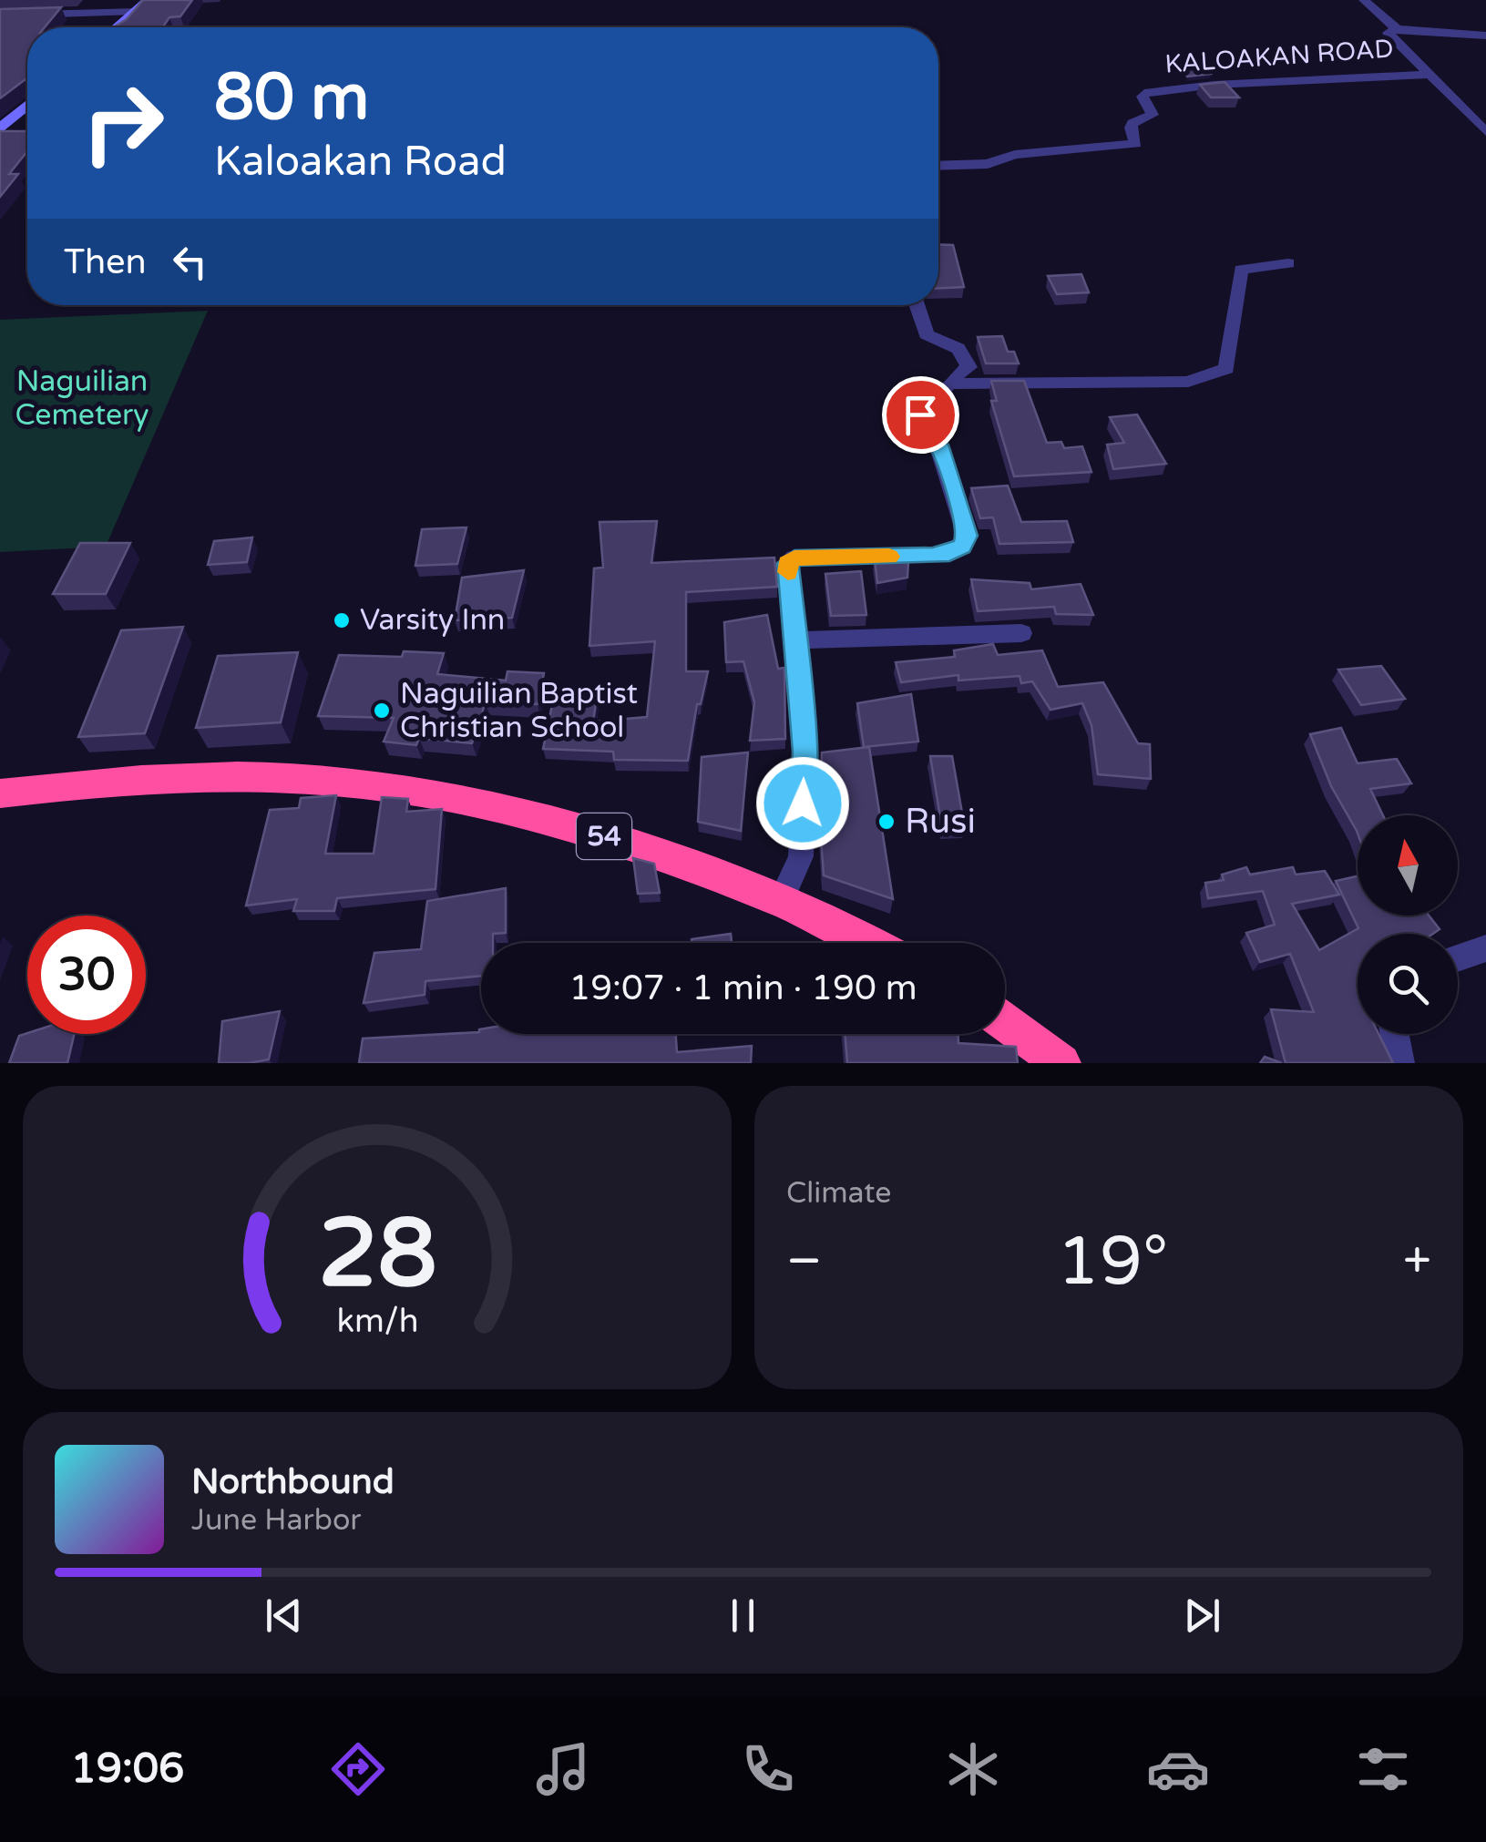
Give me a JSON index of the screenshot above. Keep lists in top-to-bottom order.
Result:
{
  "streets": {
    "highway": ["54"],
    "street": ["KALOAKAN ROAD"]
  },
  "parks": ["Naguilian Cemetery"],
  "places": ["Varsity Inn", "Naguilian Baptist Christian School", "Rusi"],
  "north": "top",
  "page": {
    "turn": ["80 m", "Kaloakan Road"],
    "then": "Then",
    "limit": "30",
    "trip": "19:07 · 1 min · 190 m",
    "tile": "Climate",
    "heat": ["−", "19°", "+"],
    "song": ["Northbound", "June Harbor"],
    "tabs": "19:06",
    "gauge": ["28", "km/h"]
  }
}
